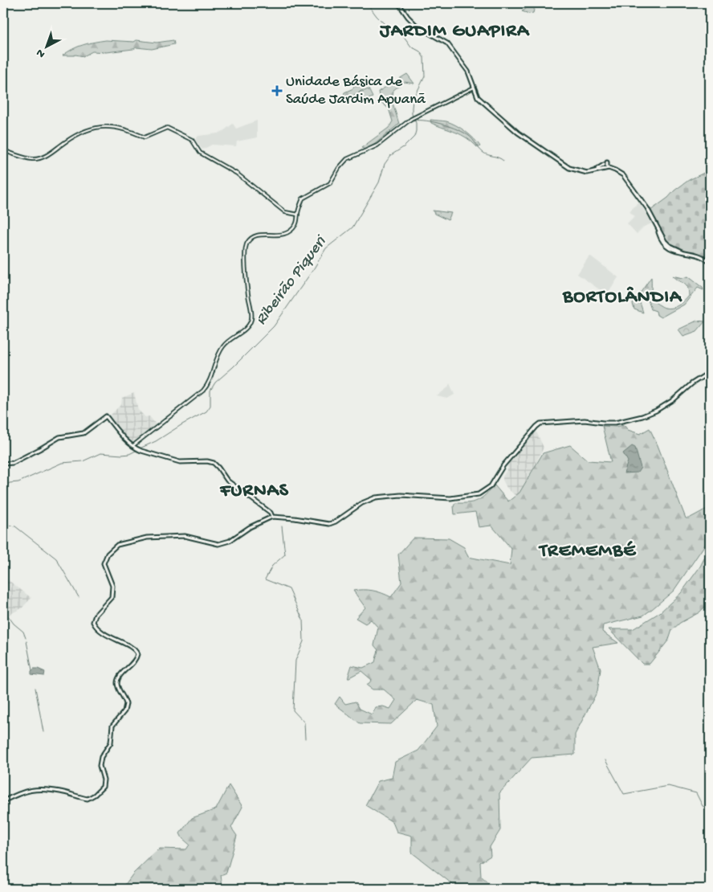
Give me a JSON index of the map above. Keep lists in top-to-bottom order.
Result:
{
  "districts": [
    "JARDIM GUAPIRA",
    "BORTOLÂNDIA",
    "FURNAS",
    "TREMEMBÉ"
  ],
  "water": ["Ribeirão Piqueri"],
  "places": {
    "health": ["Unidade Básica de Saúde Jardim Apuanã"]
  },
  "north": "bottom left"
}
